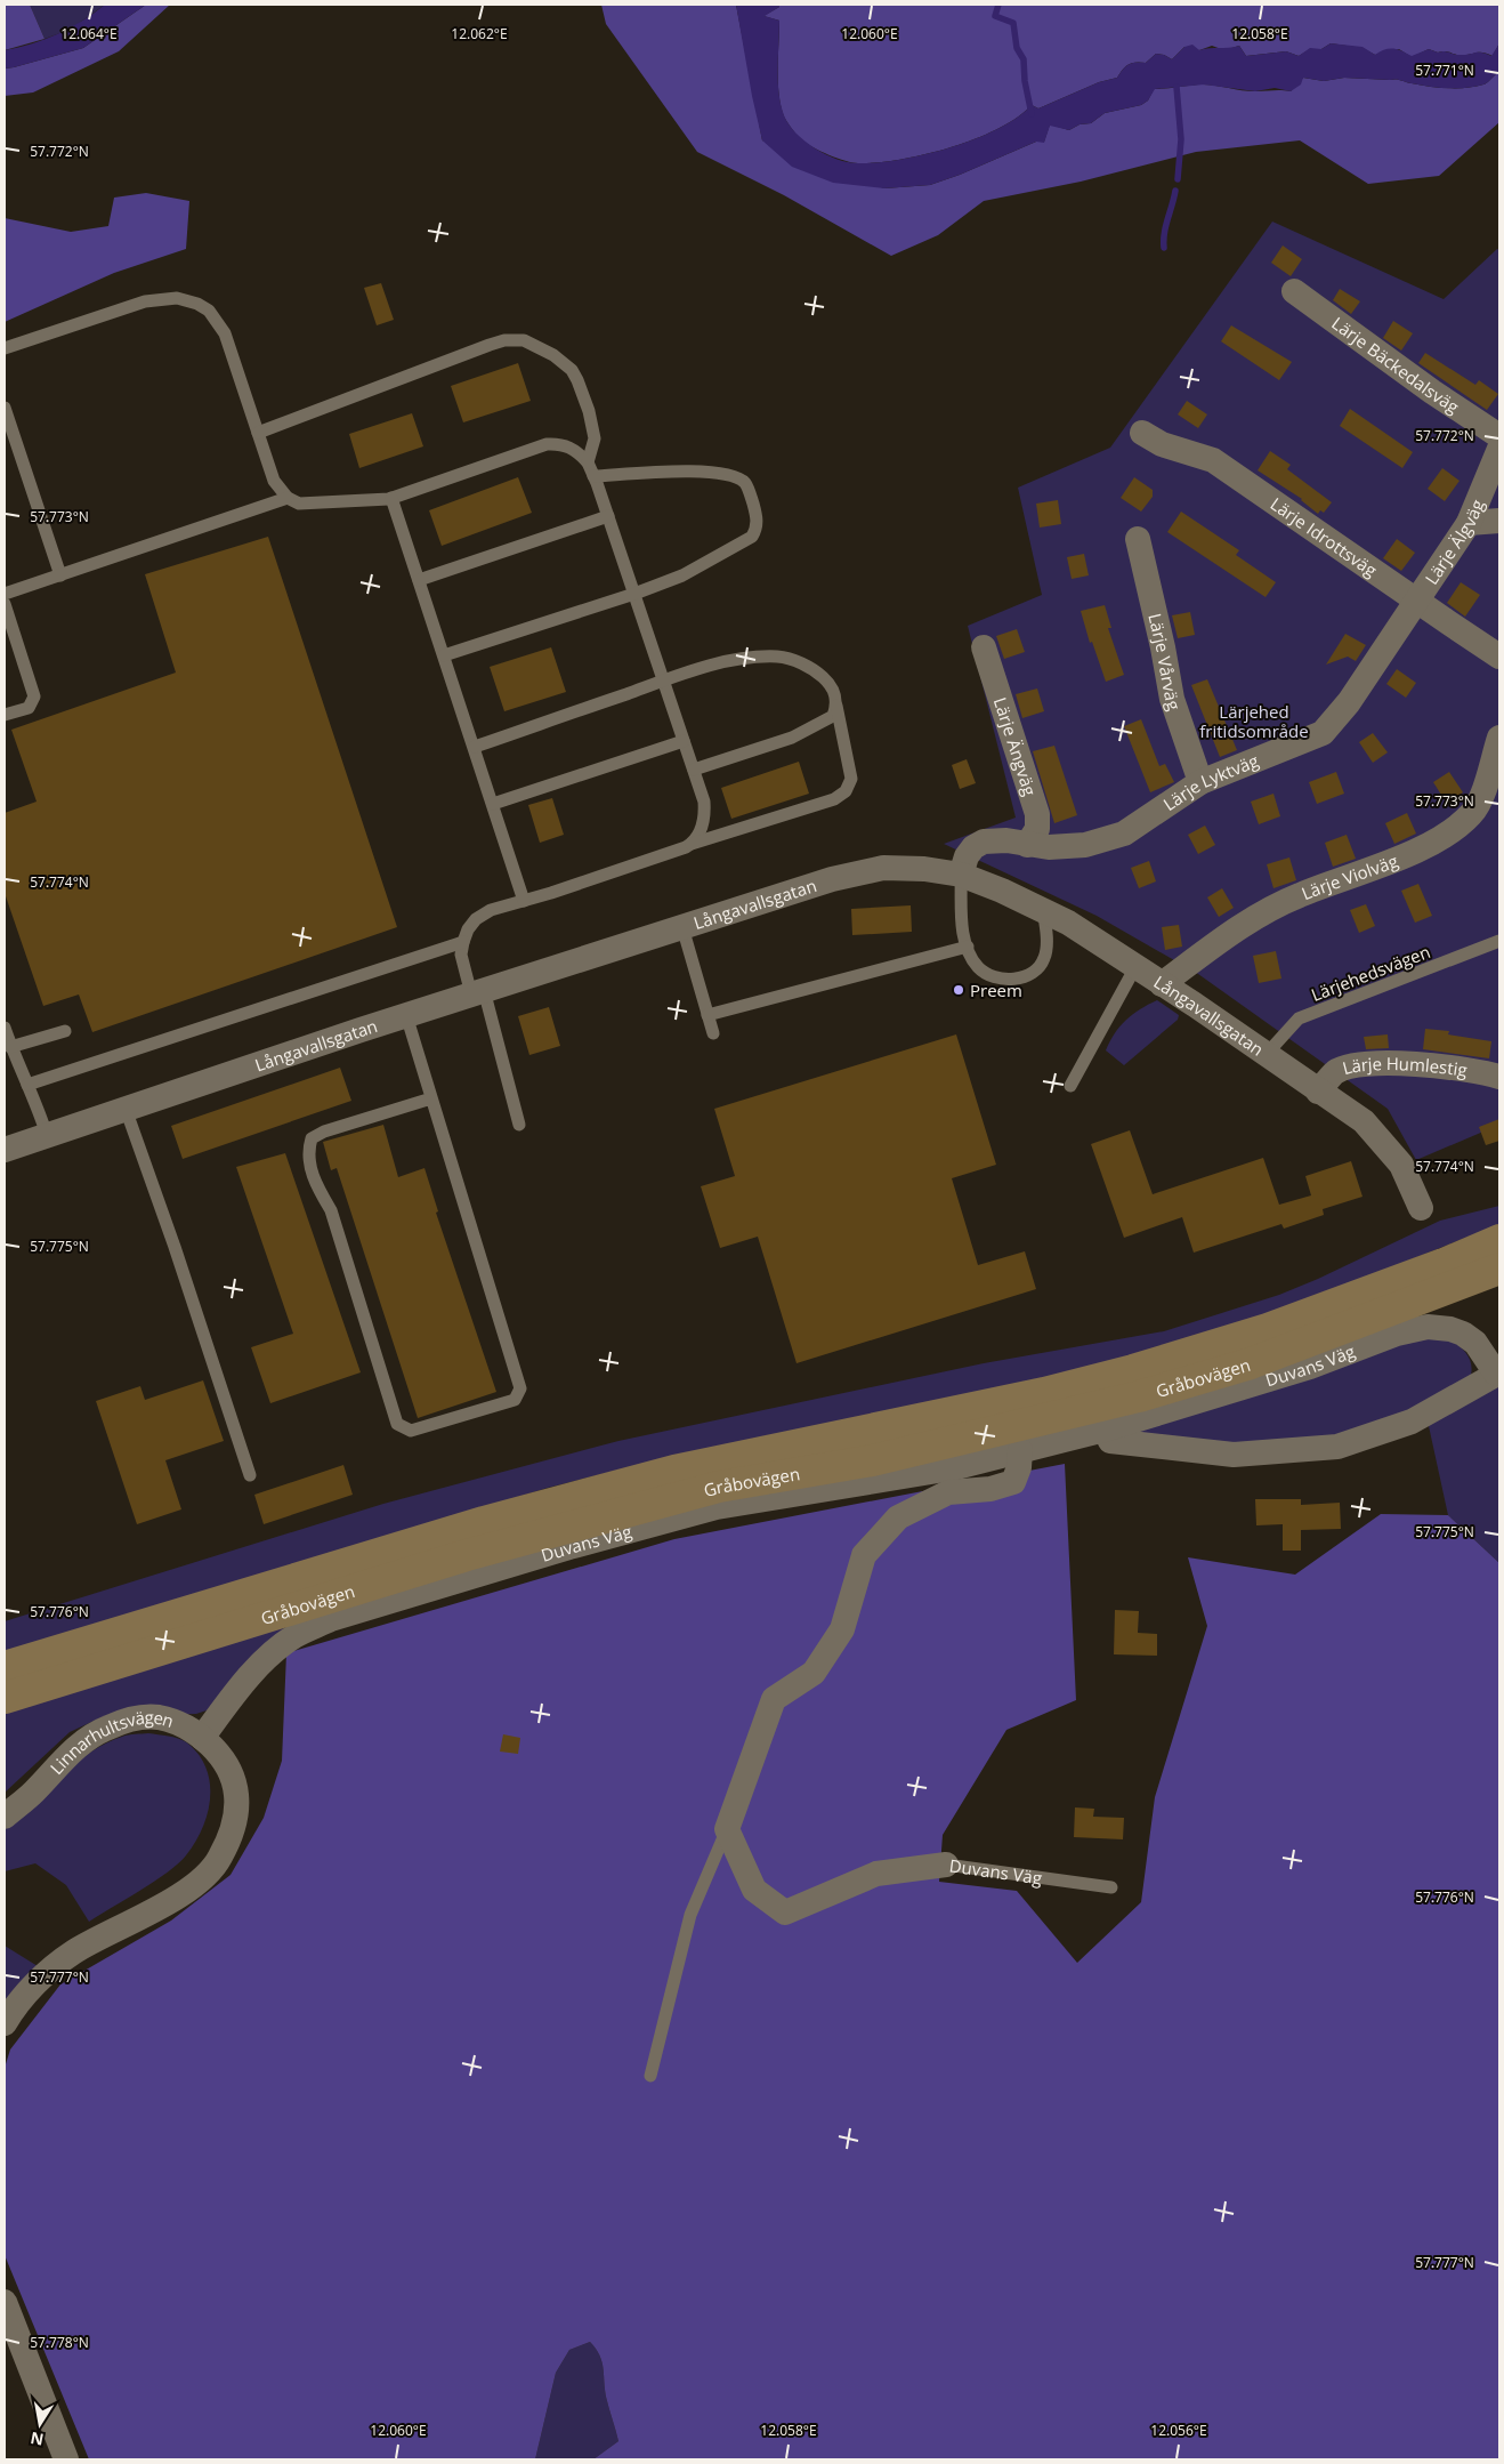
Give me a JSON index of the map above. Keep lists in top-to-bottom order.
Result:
{
  "streets": {
    "main road": ["Gråbovägen"],
    "street": [
      "Lärje Bäckedalsväg",
      "Lärje Idrottsväg",
      "Lärje Älgväg",
      "Lärje Vårväg",
      "Lärje Ängväg",
      "Lärje Lyktväg",
      "Lärje Violväg",
      "Långavallsgatan",
      "Lärje Humlestig",
      "Duvans Väg",
      "Linnarhultsvägen"
    ],
    "lane": ["Lärjehedsvägen"]
  },
  "crossings": [
    ["Lärje Idrottsväg", "Lärje Älgväg"],
    ["Lärje Idrottsväg", "Lärje Lyktväg"],
    ["Lärje Älgväg", "Lärje Lyktväg"],
    ["Lärje Vårväg", "Lärje Lyktväg"],
    ["Lärje Ängväg", "Lärje Lyktväg"],
    ["Lärje Lyktväg", "Långavallsgatan"],
    ["Lärje Violväg", "Långavallsgatan"],
    ["Långavallsgatan", "Lärjehedsvägen"],
    ["Långavallsgatan", "Lärje Humlestig"],
    ["Duvans Väg", "Linnarhultsvägen"]
  ],
  "parks": ["Lärjehed fritidsområde"],
  "places": ["Preem"],
  "north": "bottom",
  "coordinates": [
    "12.064°E",
    "12.062°E",
    "12.060°E",
    "12.058°E",
    "57.771°N",
    "57.772°N",
    "57.773°N",
    "57.774°N",
    "57.775°N",
    "57.776°N",
    "57.777°N",
    "57.778°N",
    "12.056°E"
  ]
}
